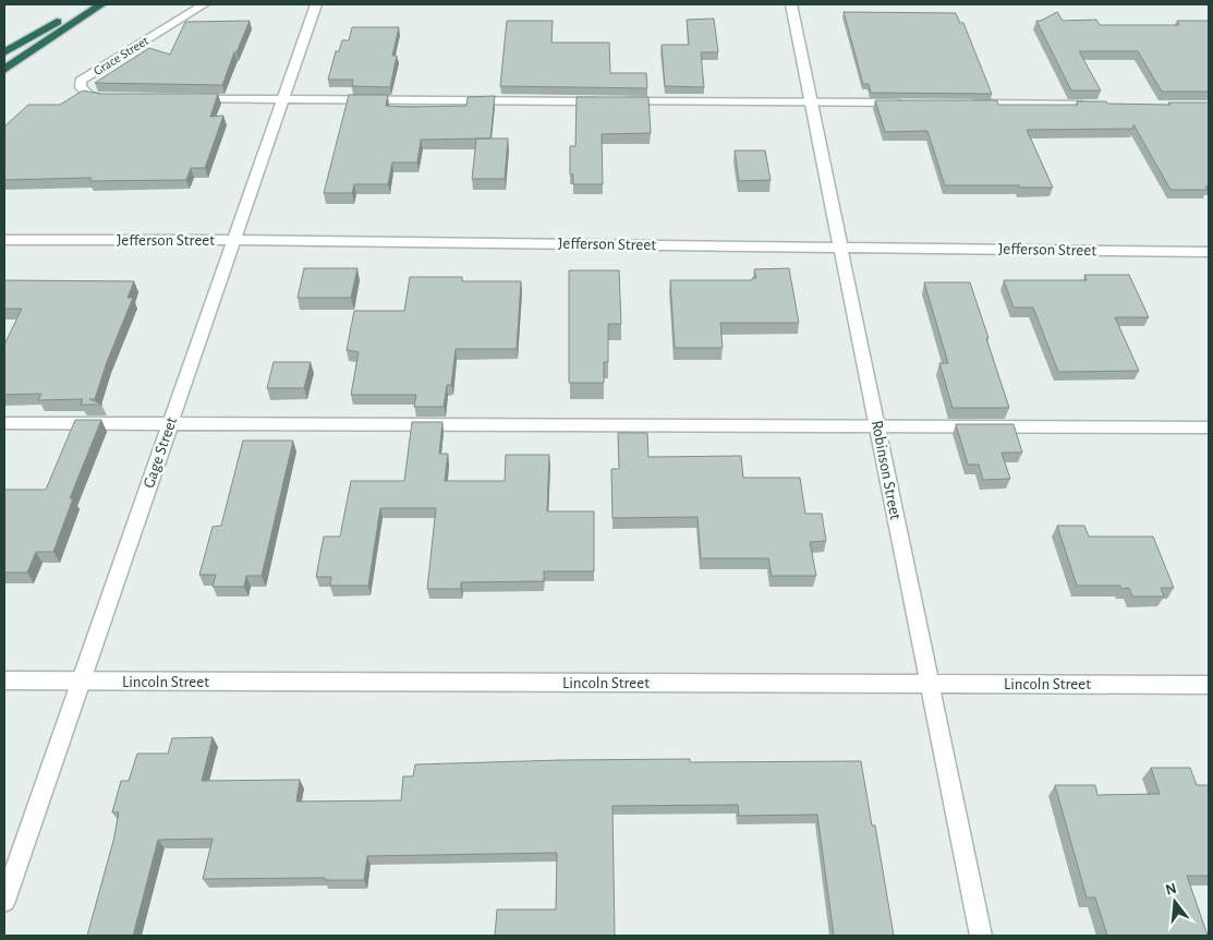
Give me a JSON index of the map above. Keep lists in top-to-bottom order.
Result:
{
  "streets": {
    "street": [
      "Grace Street",
      "Jefferson Street",
      "Gage Street",
      "Robinson Street",
      "Lincoln Street"
    ]
  },
  "crossings": [
    ["Jefferson Street", "Gage Street"],
    ["Jefferson Street", "Robinson Street"],
    ["Gage Street", "Lincoln Street"],
    ["Robinson Street", "Lincoln Street"]
  ],
  "north": "top"
}
